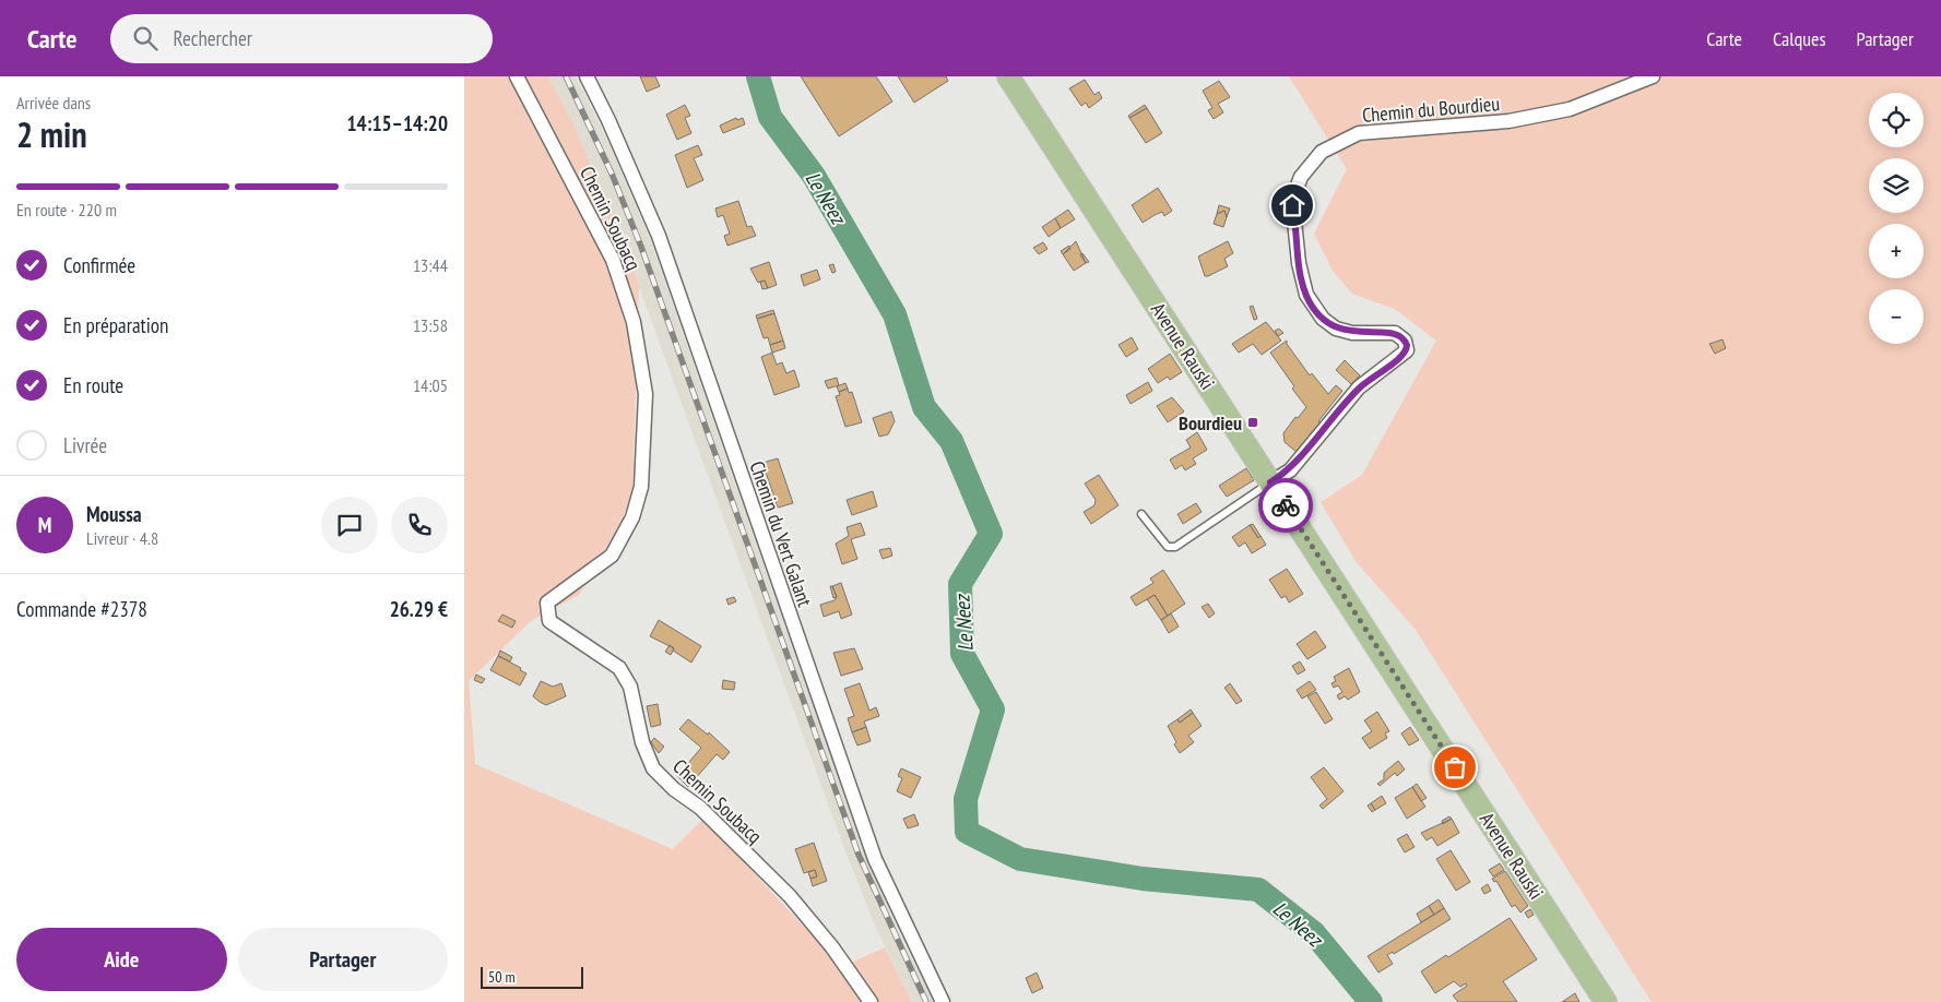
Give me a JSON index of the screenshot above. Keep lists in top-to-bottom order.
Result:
{
  "streets": {
    "main road": ["Avenue Rauski"],
    "street": ["Chemin du Bourdieu", "Chemin Soubacq", "Chemin du Vert Galant"]
  },
  "crossings": [
    ["Chemin du Bourdieu", "Avenue Rauski"]
  ],
  "water": ["Le Neez"],
  "places": {
    "transit": ["Bourdieu"]
  },
  "scale_bar": "50 m",
  "page": {
    "header": "Carte",
    "search": "Rechercher",
    "nav": ["Carte", "Calques", "Partager"],
    "heading": ["2 min", "Arrivée dans", "14:15–14:20"],
    "panel": [
      "Moussa",
      "Livreur · 4.8",
      "Commande #2378",
      "26.29 €"
    ],
    "map_buttons": ["+", "−"],
    "bar": "En route · 220 m",
    "list": [
      ["Confirmée", "13:44"],
      ["En préparation", "13:58"],
      ["En route", "14:05"],
      "Livrée"
    ],
    "round": "M",
    "buttons": ["Aide", "Partager"],
    "scale": "50 m"
  }
}
